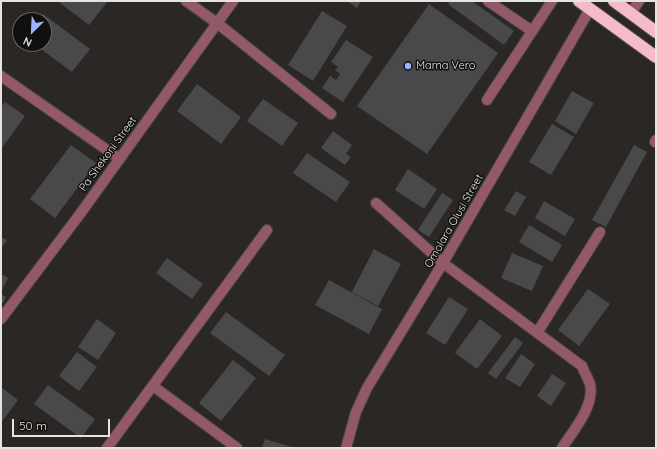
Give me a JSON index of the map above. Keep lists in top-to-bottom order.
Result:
{
  "streets": {
    "street": ["Pa Shekoni Street", "Omolara Olusi Street"]
  },
  "places": ["Mama Vero"],
  "scale_bar": "50 m",
  "north": "bottom left"
}
